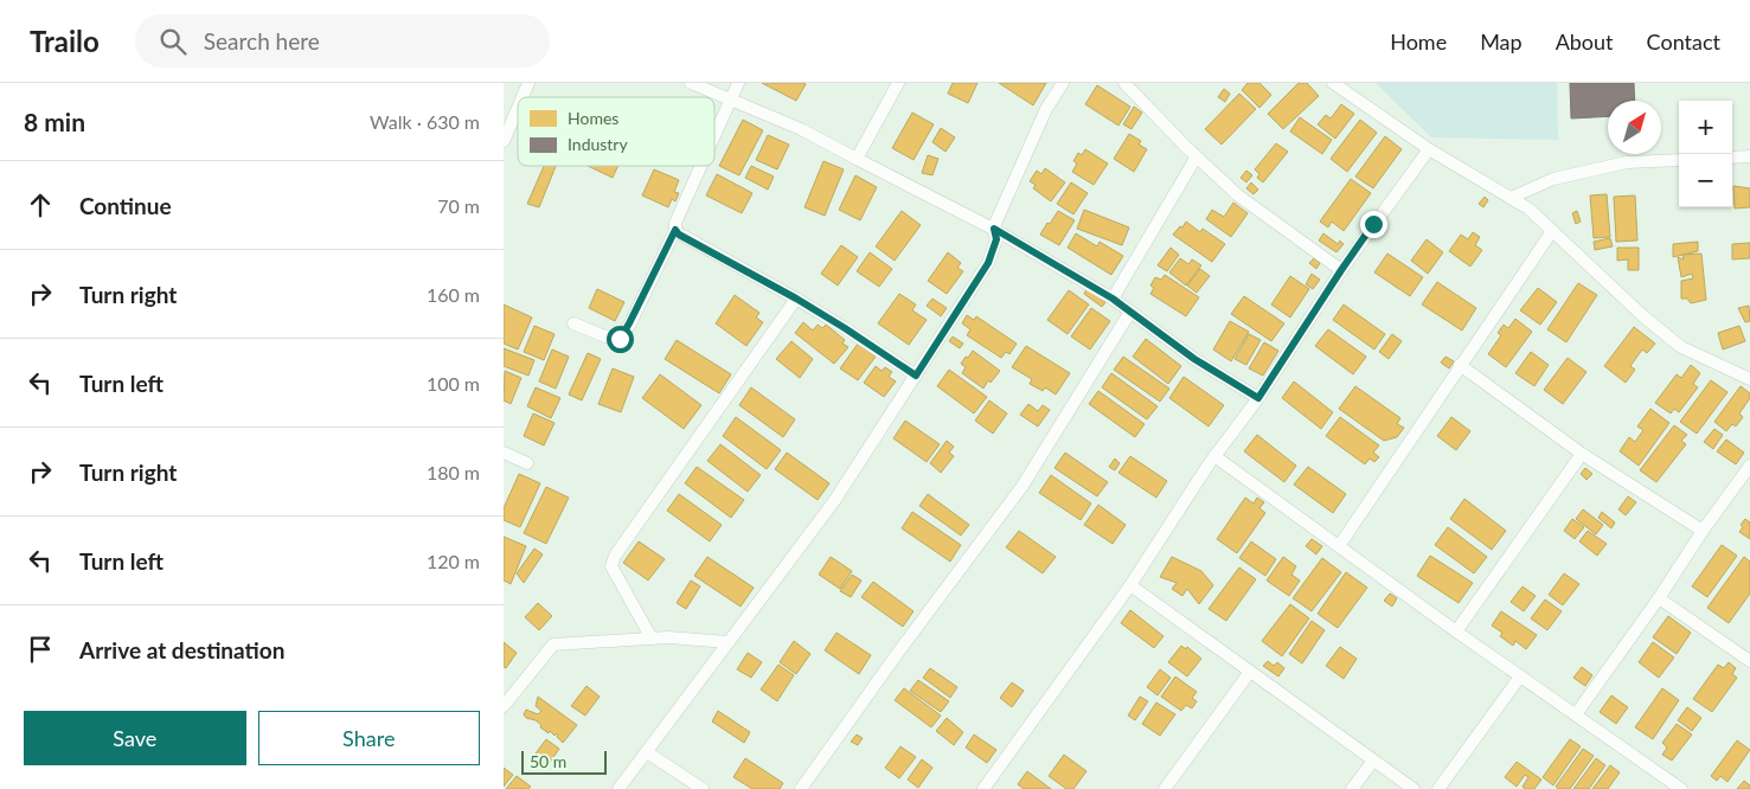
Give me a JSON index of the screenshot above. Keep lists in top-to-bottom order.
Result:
{
  "legend": ["Homes", "Industry"],
  "scale_bar": "50 m",
  "north": "top right",
  "page": {
    "header": "Trailo",
    "search": "Search here",
    "nav": [
      "Home",
      "Map",
      "About",
      "Contact"
    ],
    "heading": ["8 min", "Walk · 630 m"],
    "map_buttons": ["+", "−"],
    "list": [
      ["Continue", "70 m"],
      ["Turn right", "160 m"],
      ["Turn left", "100 m"],
      ["Turn right", "180 m"],
      ["Turn left", "120 m"],
      "Arrive at destination"
    ],
    "buttons": ["Save", "Share"],
    "scale": "50 m"
  }
}
